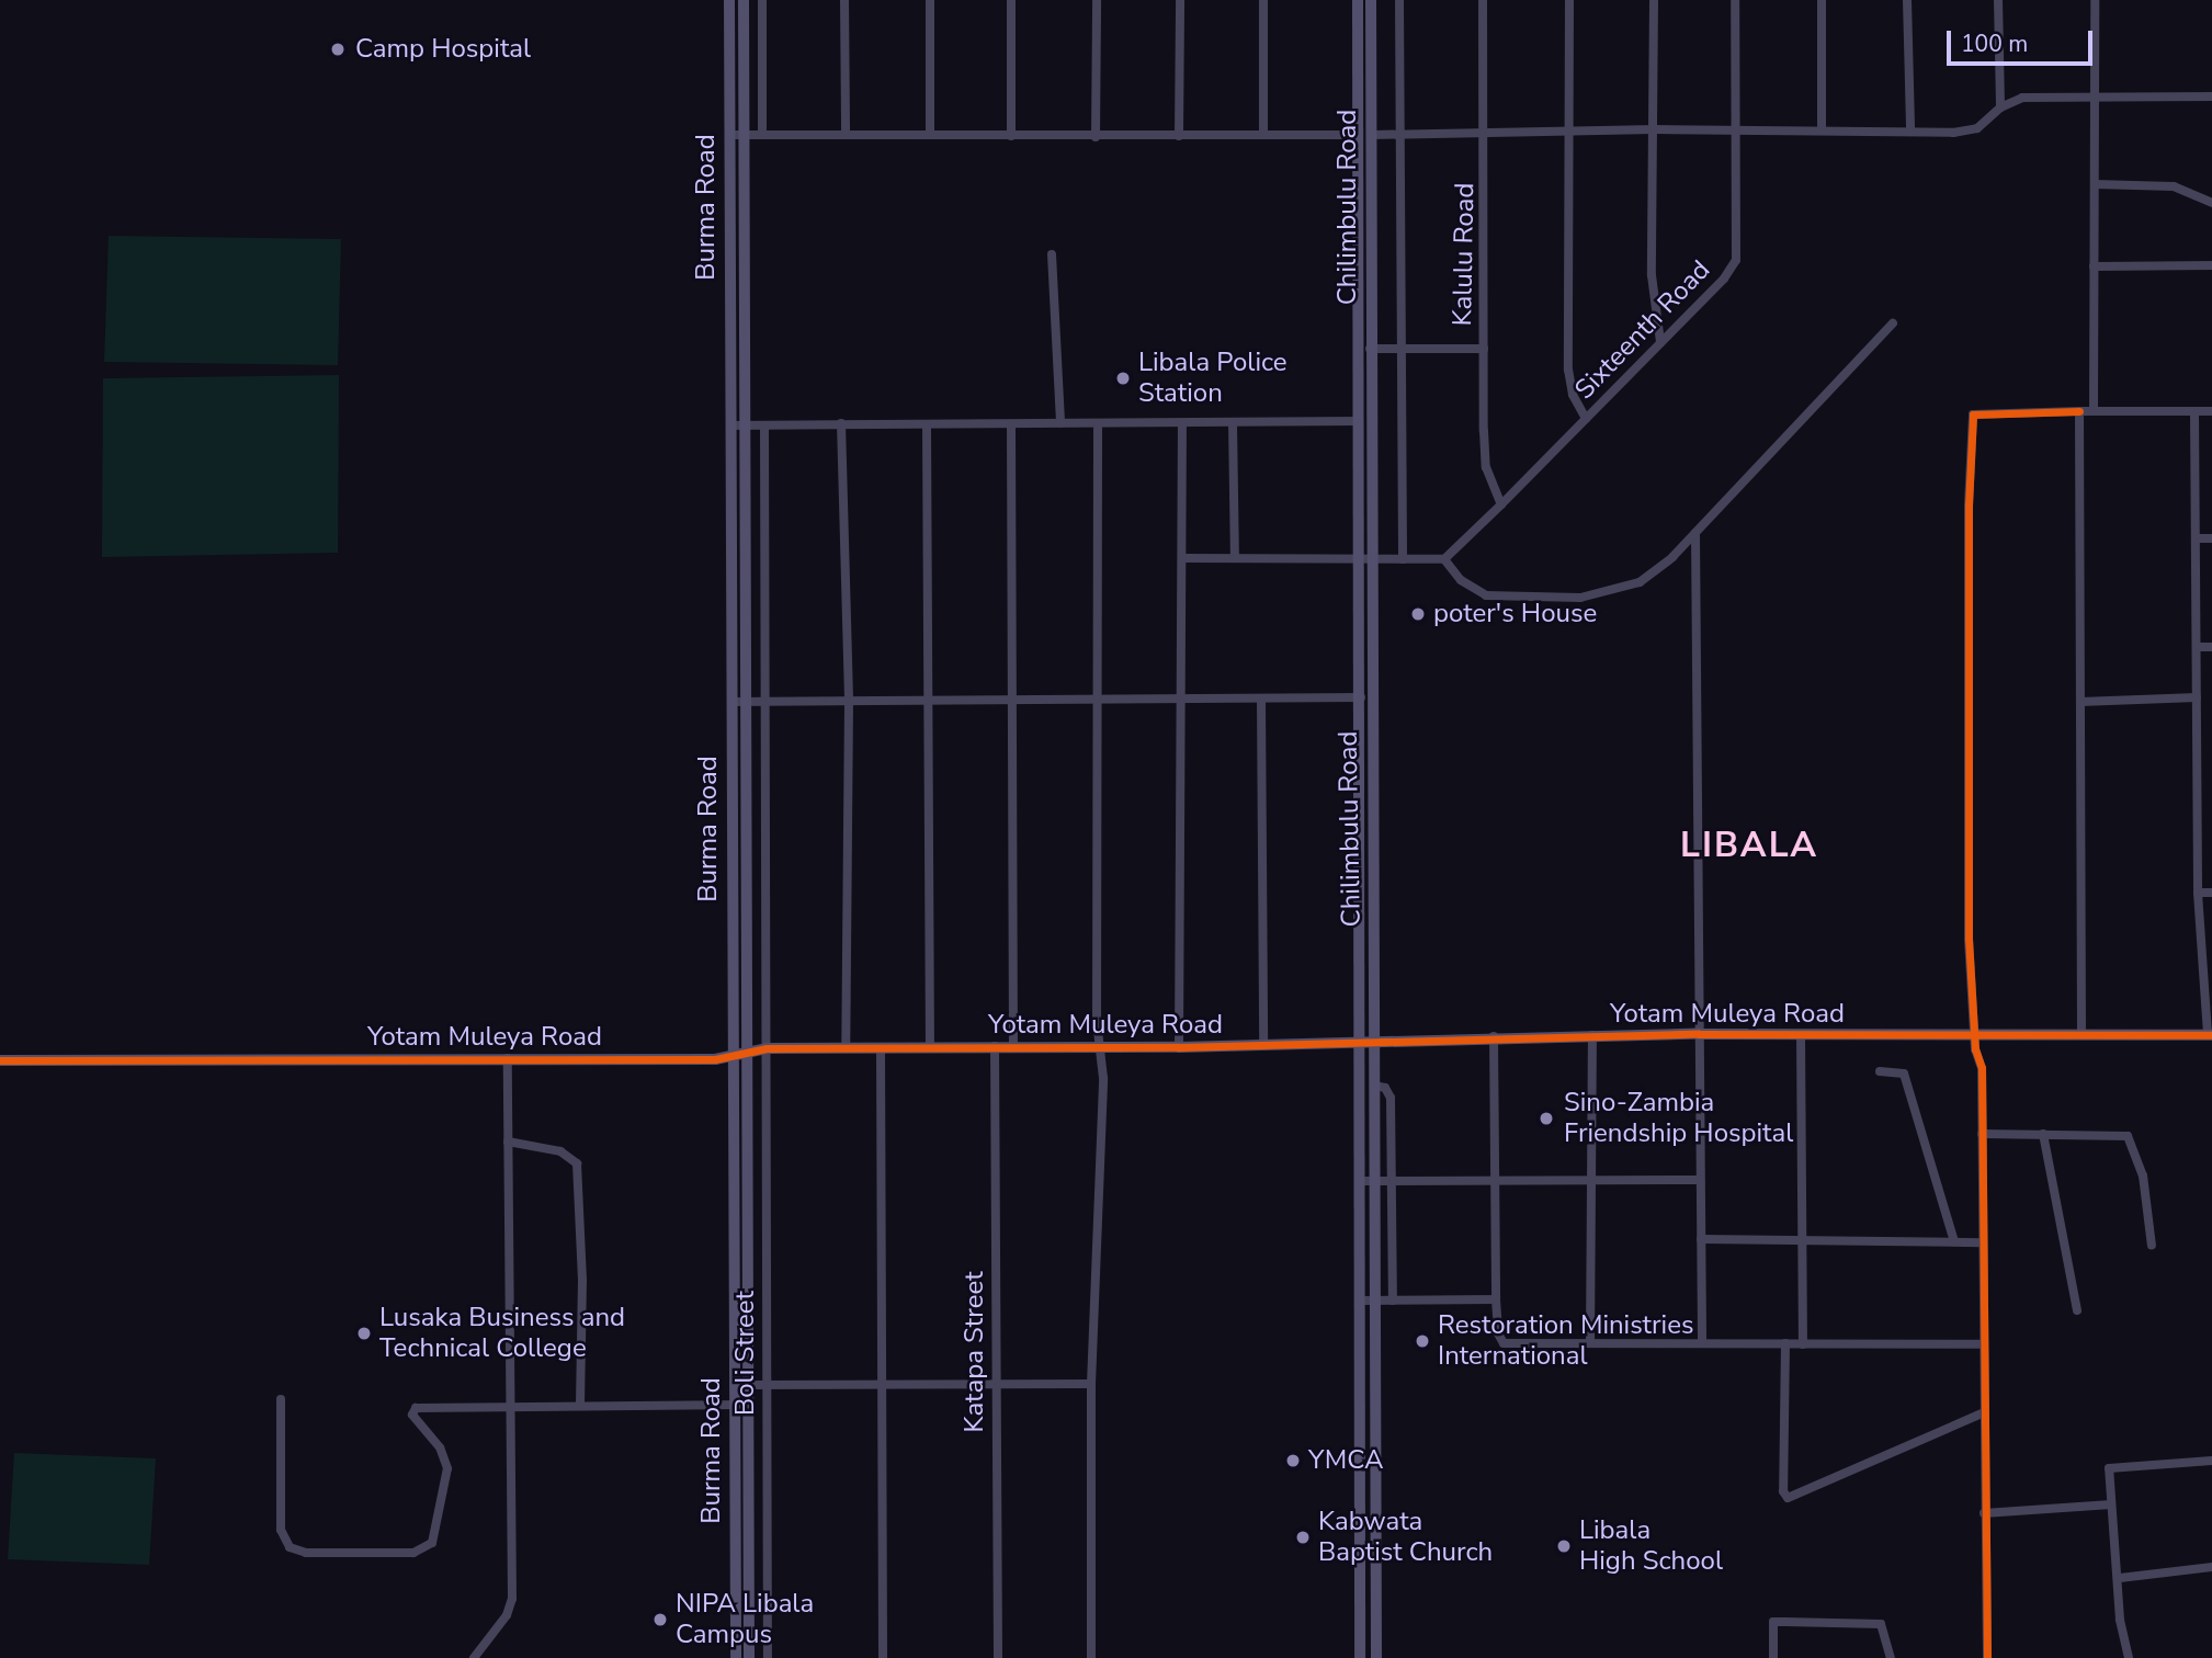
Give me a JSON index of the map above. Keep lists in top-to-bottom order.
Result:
{
  "streets": {
    "main road": ["Burma Road", "Chilimbulu Road", "Yotam Muleya Road"],
    "street": [
      "Kalulu Road",
      "Sixteenth Road",
      "Katapa Street",
      "Boli Street"
    ]
  },
  "crossings": [
    ["Burma Road", "Yotam Muleya Road"],
    ["Chilimbulu Road", "Yotam Muleya Road"],
    ["Kalulu Road", "Sixteenth Road"],
    ["Yotam Muleya Road", "Katapa Street"],
    ["Yotam Muleya Road", "Boli Street"]
  ],
  "districts": ["LIBALA"],
  "places": [
    "Camp Hospital",
    "Libala Police Station",
    "poter's House",
    "Sino-Zambia Friendship Hospital",
    "Lusaka Business and Technical College",
    "Restoration Ministries International",
    "YMCA",
    "Kabwata Baptist Church",
    "Libala High School",
    "NIPA Libala Campus"
  ],
  "scale_bar": "100 m"
}
